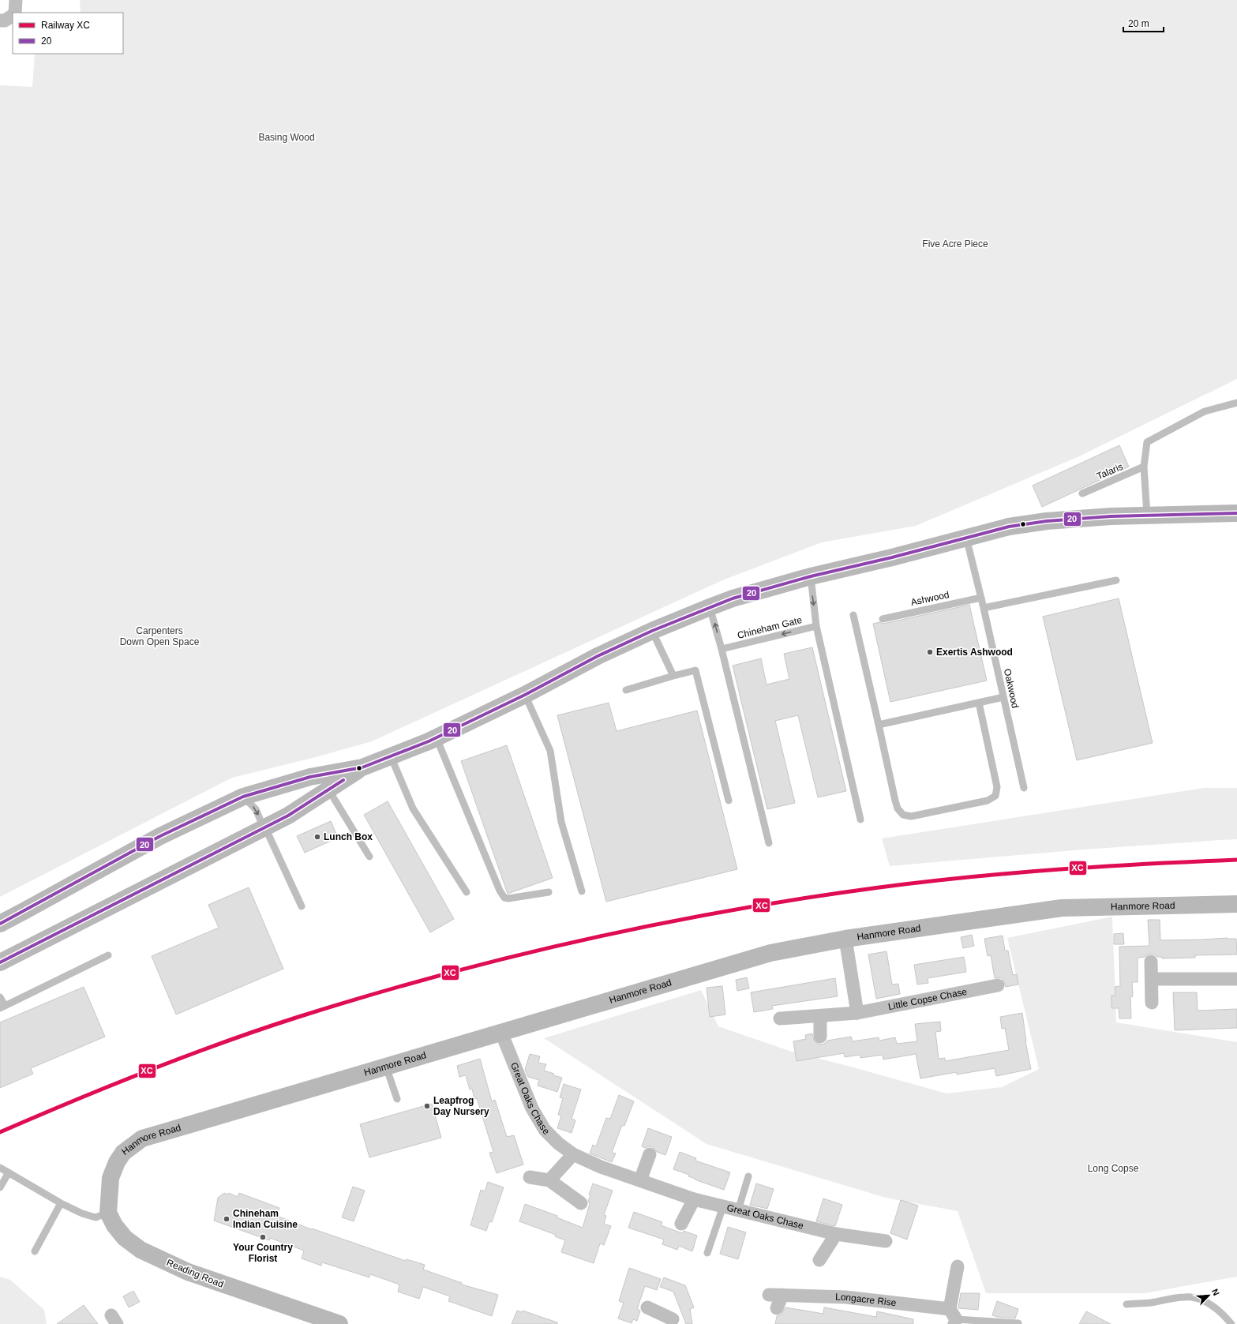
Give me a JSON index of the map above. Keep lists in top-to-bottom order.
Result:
{
  "streets": {
    "street": [
      "Hanmore Road",
      "Little Copse Chase",
      "Great Oaks Chase",
      "Reading Road",
      "Longacre Rise"
    ],
    "lane": [
      "Talaris",
      "Ashwood",
      "Chineham Gate",
      "Oakwood"
    ]
  },
  "crossings": [
    ["Ashwood", "Oakwood"],
    ["Hanmore Road", "Great Oaks Chase"],
    ["Hanmore Road", "Reading Road"]
  ],
  "parks": [
    "Basing Wood",
    "Five Acre Piece",
    "Carpenters Down Open Space",
    "Long Copse"
  ],
  "places": [
    "Exertis Ashwood",
    "Lunch Box",
    "Leapfrog Day Nursery",
    "Chineham Indian Cuisine",
    "Your Country Florist"
  ],
  "lines": ["transit line 20", "rail line XC"],
  "legend": ["Railway XC", "20"],
  "scale_bar": "20 m",
  "north": "top right"
}
